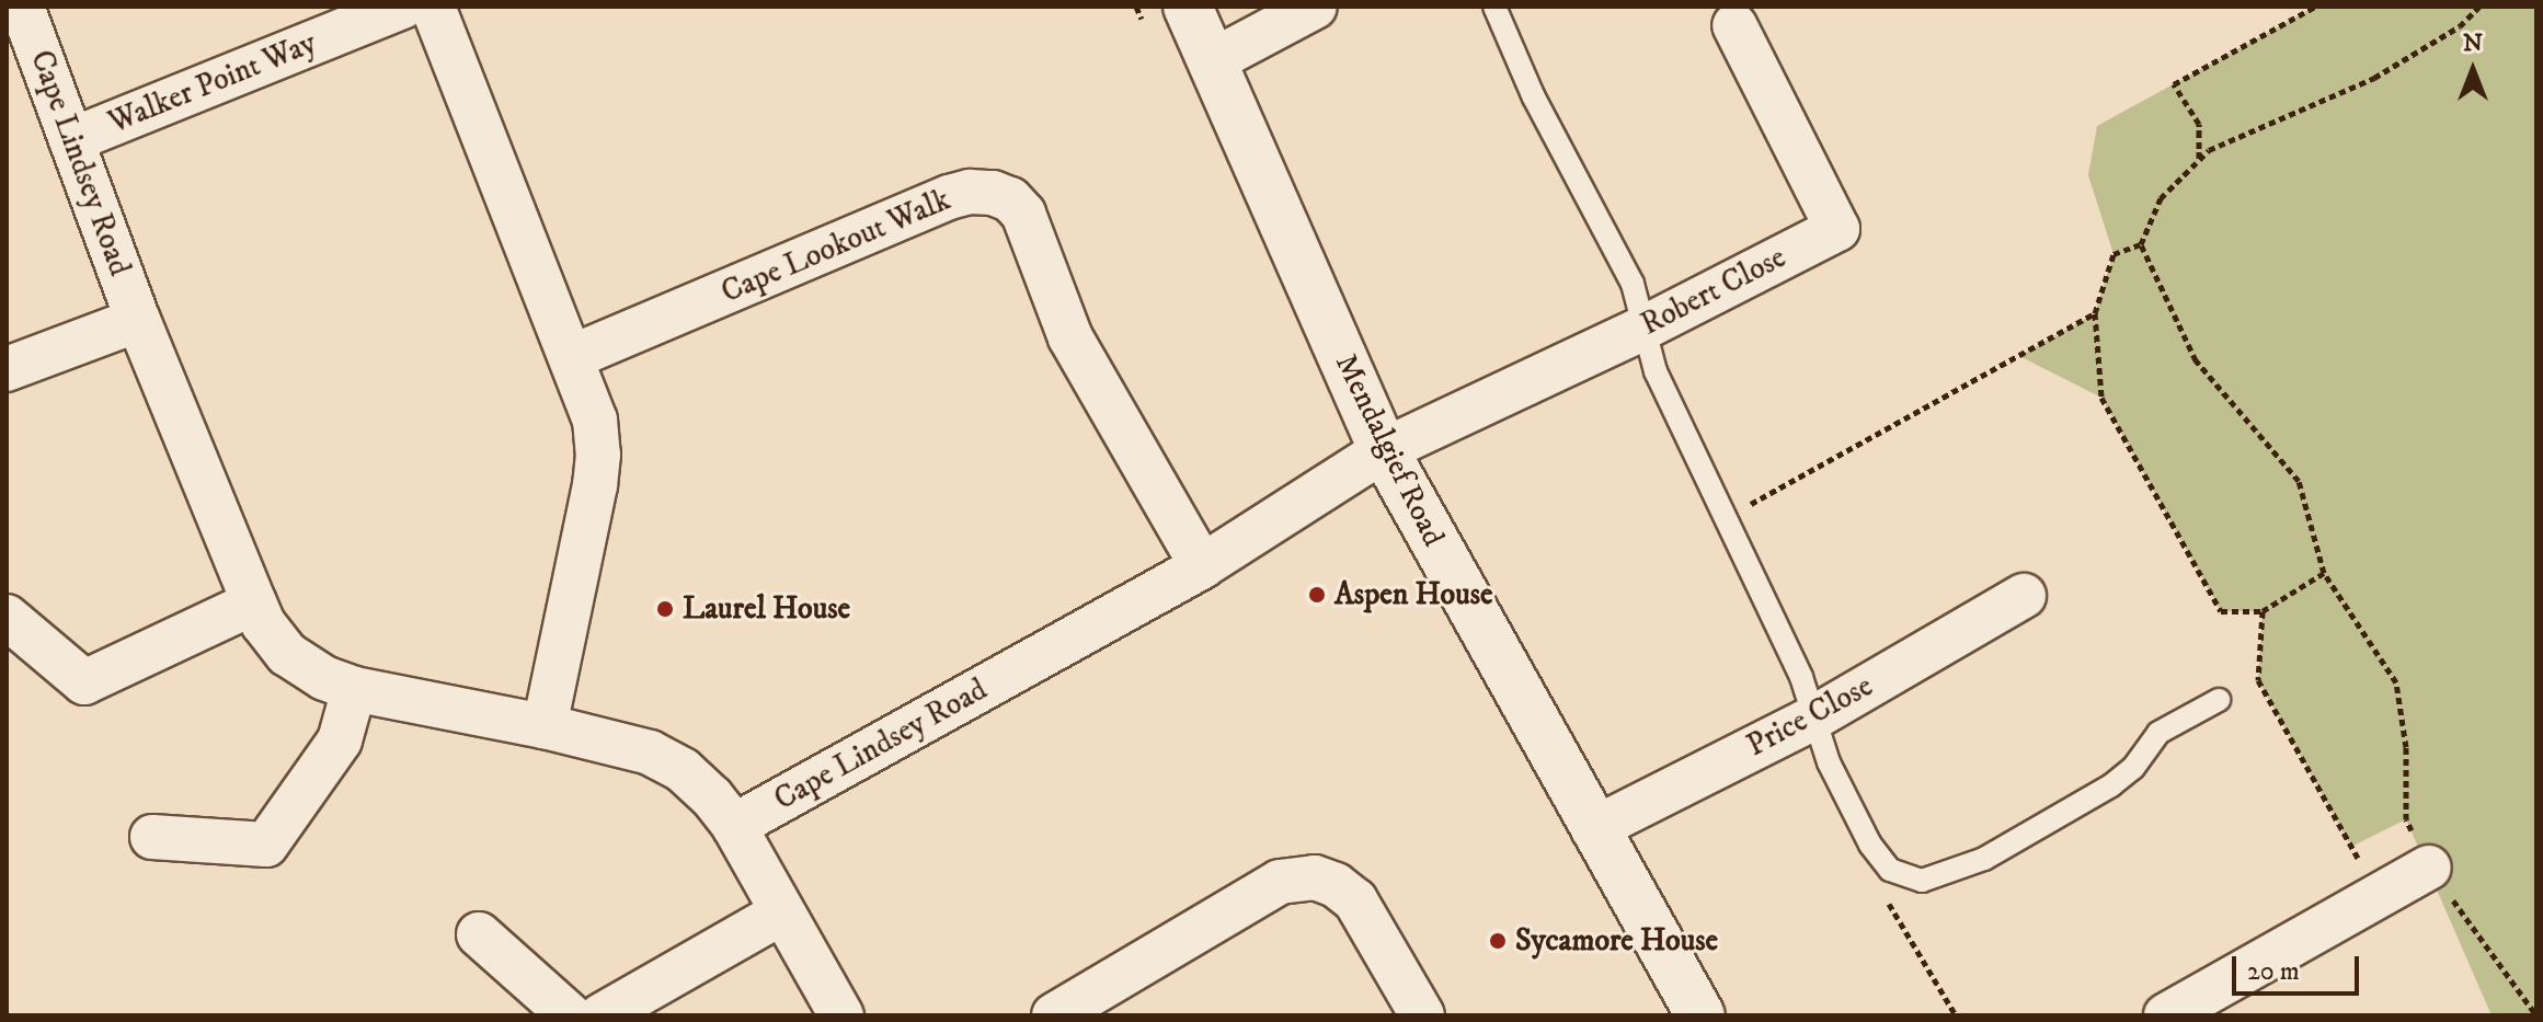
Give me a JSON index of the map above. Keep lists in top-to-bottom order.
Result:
{
  "streets": {
    "street": [
      "Walker Point Way",
      "Cape Lindsey Road",
      "Cape Lookout Walk",
      "Robert Close",
      "Mendalgief Road",
      "Price Close"
    ]
  },
  "crossings": [
    ["Walker Point Way", "Cape Lindsey Road"],
    ["Cape Lindsey Road", "Cape Lookout Walk"],
    ["Cape Lindsey Road", "Robert Close"],
    ["Cape Lindsey Road", "Mendalgief Road"],
    ["Robert Close", "Mendalgief Road"],
    ["Mendalgief Road", "Price Close"]
  ],
  "places": ["Aspen House", "Laurel House", "Sycamore House"],
  "scale_bar": "20 m",
  "north": "top"
}
